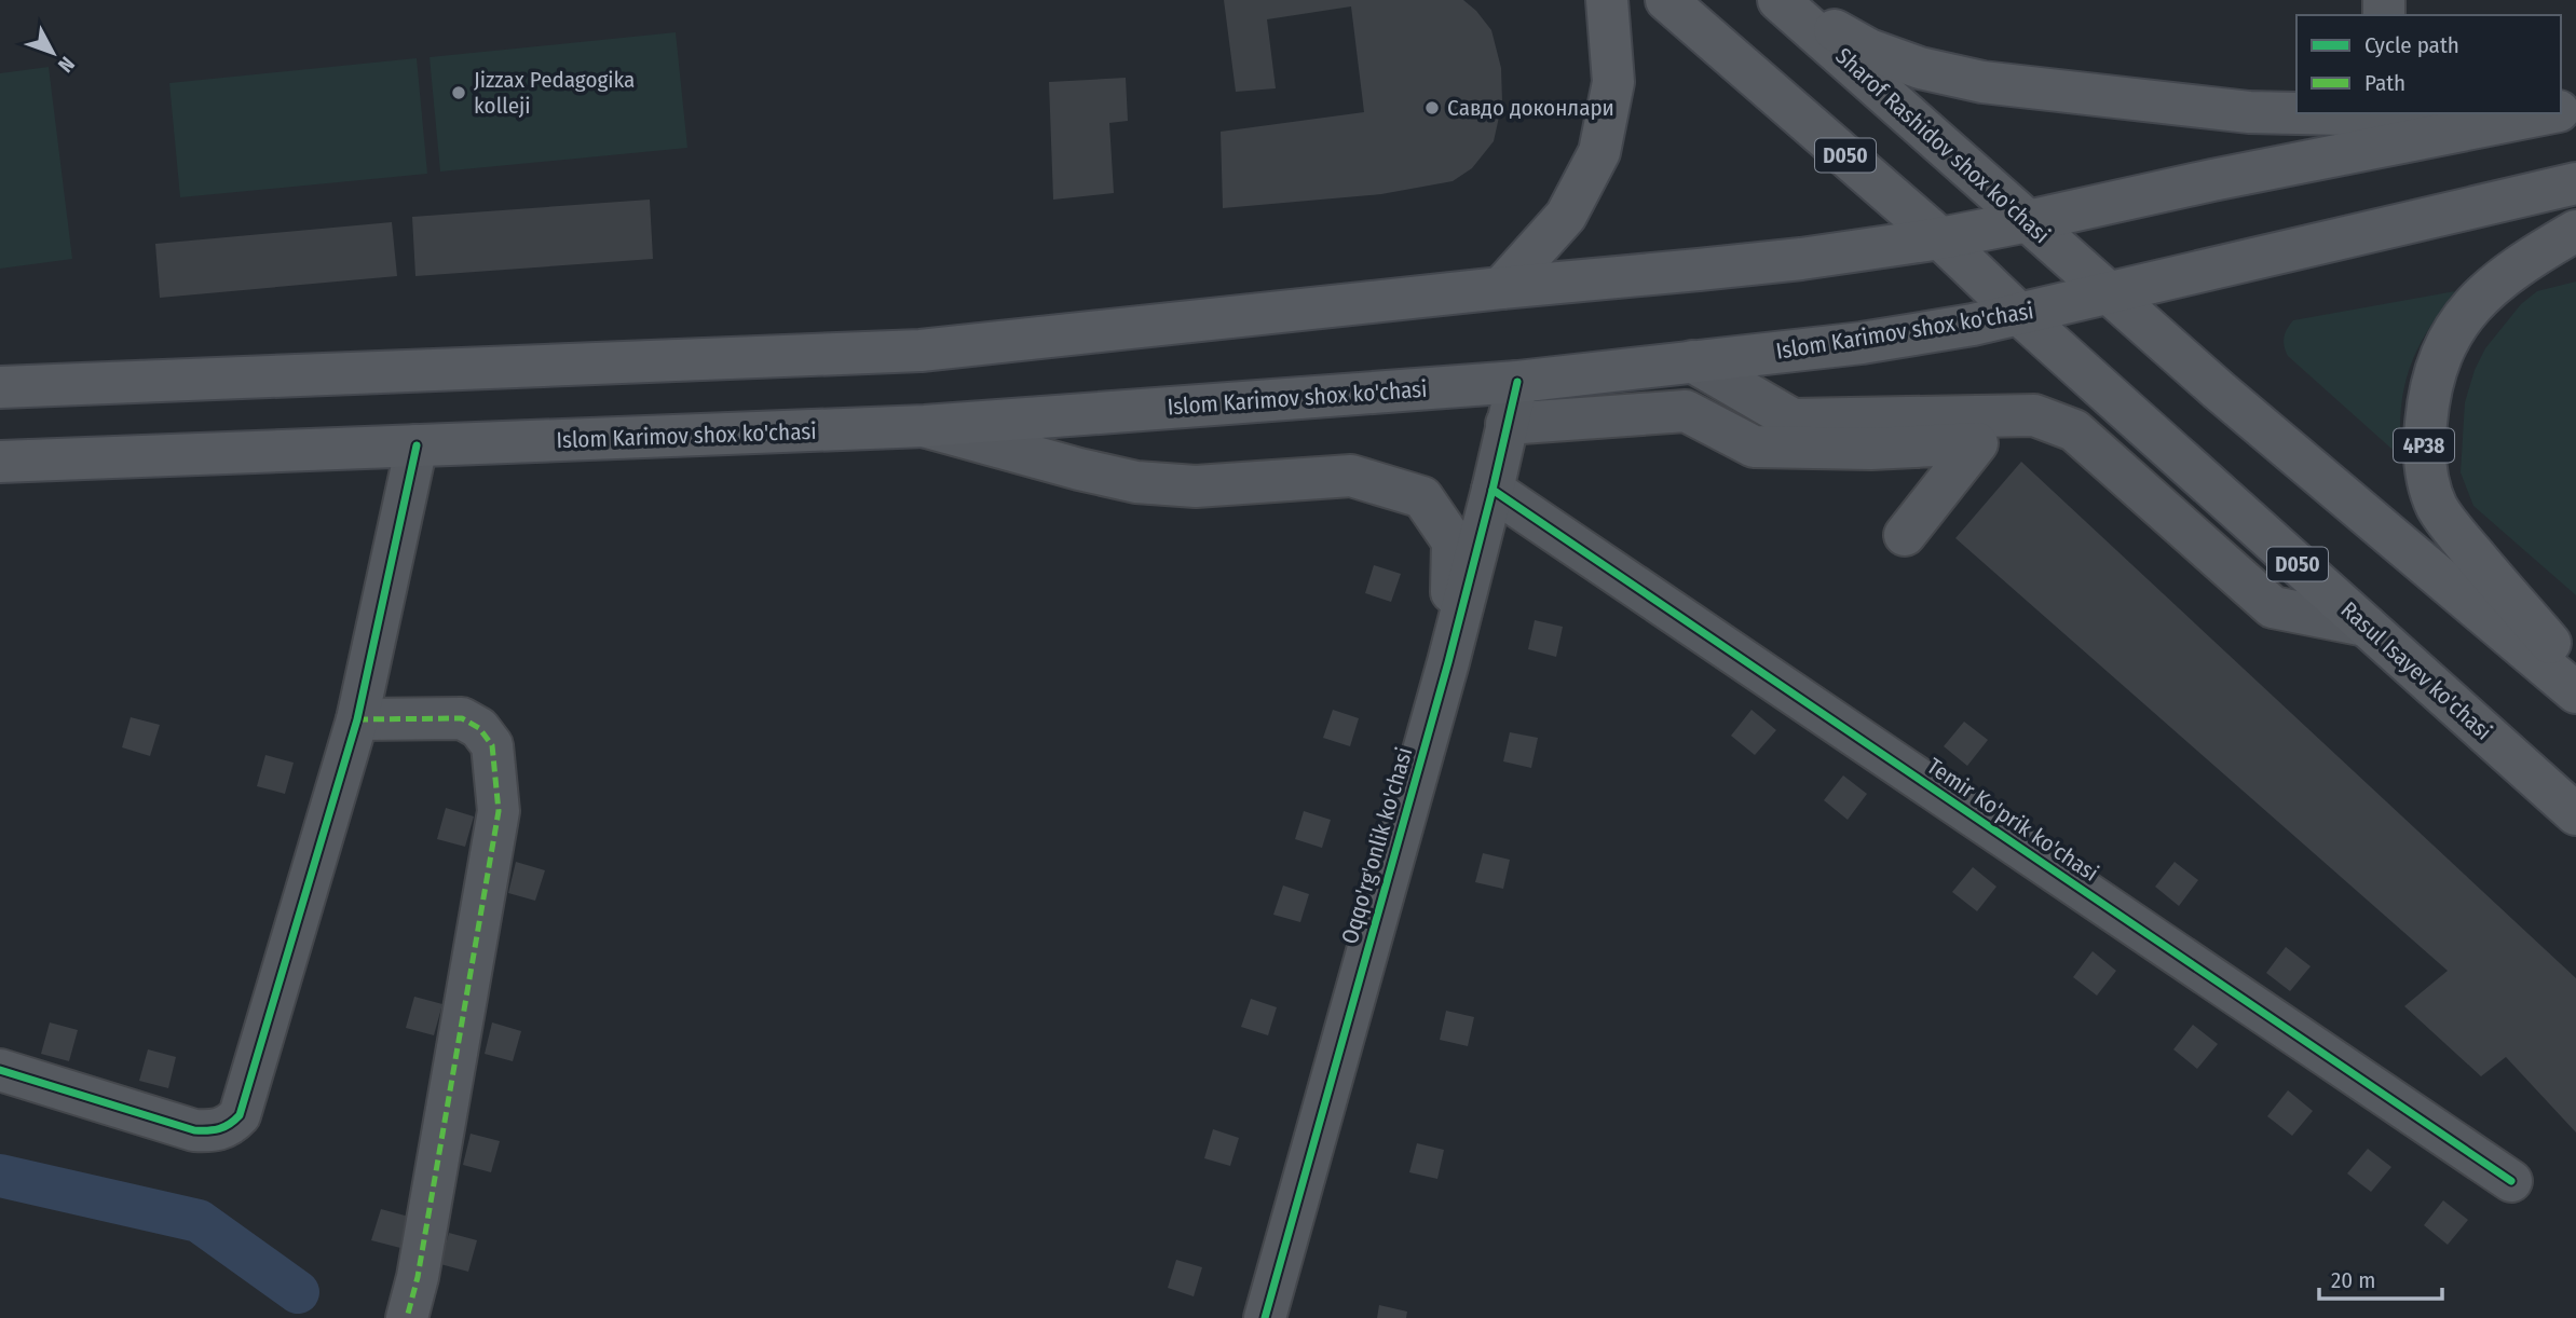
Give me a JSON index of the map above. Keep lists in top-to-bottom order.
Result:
{
  "streets": {
    "main road": [
      "Sharof Rashidov shox ko'chasi",
      "D050",
      "Islom Karimov shox ko'chasi",
      "4P38",
      "Rasul Isayev ko'chasi"
    ],
    "street": ["Temir Ko'prik ko'chasi", "Oqqo'rg'onlik ko'chasi"]
  },
  "crossings": [
    ["Sharof Rashidov shox ko'chasi", "Islom Karimov shox ko'chasi"],
    ["D050", "Islom Karimov shox ko'chasi"],
    ["D050", "Rasul Isayev ko'chasi"],
    ["Islom Karimov shox ko'chasi", "Rasul Isayev ko'chasi"],
    ["Islom Karimov shox ko'chasi", "Oqqo'rg'onlik ko'chasi"],
    ["Temir Ko'prik ko'chasi", "Oqqo'rg'onlik ko'chasi"]
  ],
  "places": ["Jizzax Pedagogika kolleji", "Cавдо доконлари"],
  "legend": ["Cycle path", "Path"],
  "scale_bar": "20 m",
  "north": "bottom right"
}
